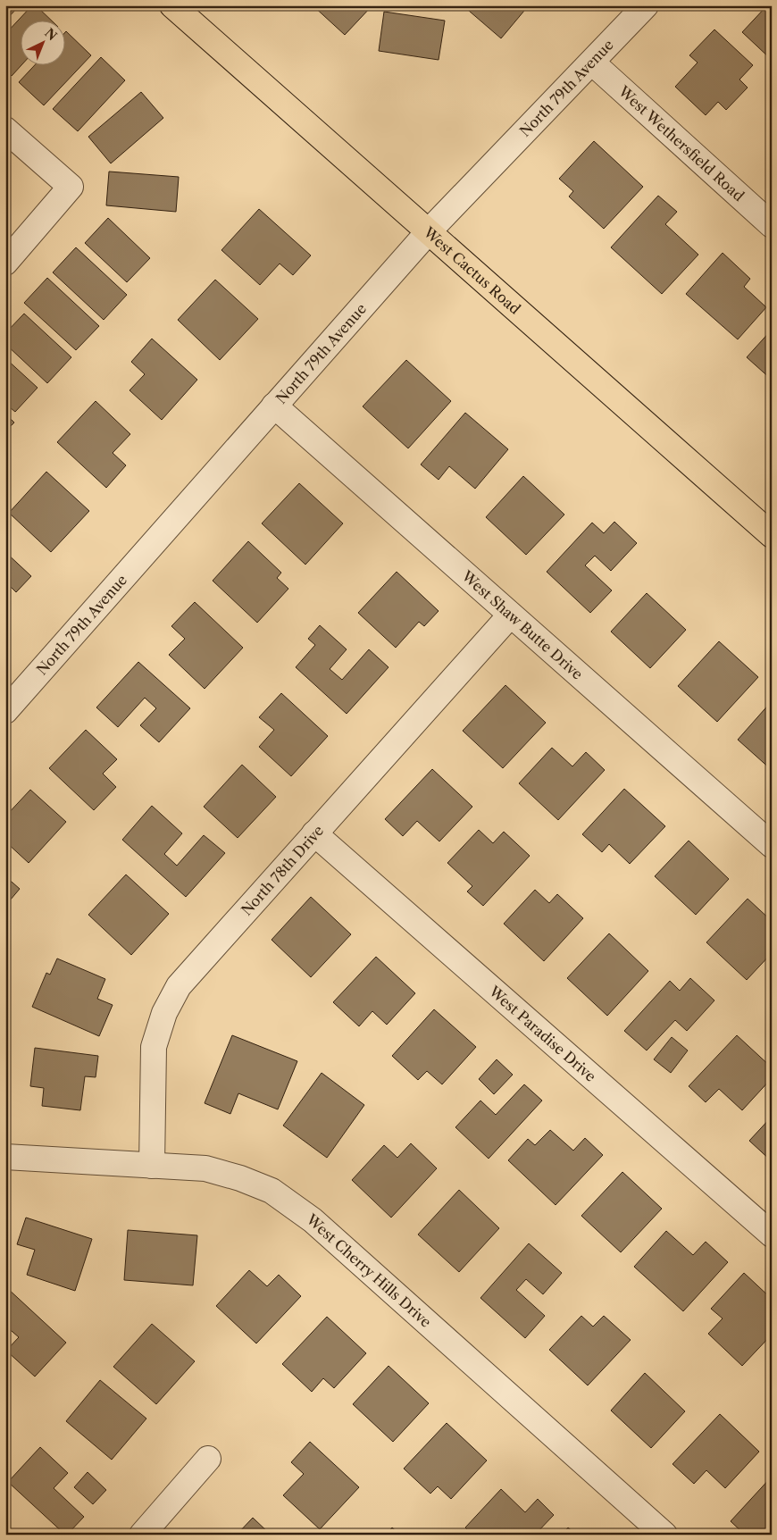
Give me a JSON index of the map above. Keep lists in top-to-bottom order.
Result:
{
  "streets": {
    "main road": ["West Cactus Road"],
    "street": [
      "North 79th Avenue",
      "West Wethersfield Road",
      "West Shaw Butte Drive",
      "North 78th Drive",
      "West Paradise Drive",
      "West Cherry Hills Drive"
    ]
  },
  "crossings": [
    ["North 79th Avenue", "West Wethersfield Road"],
    ["North 79th Avenue", "West Cactus Road"],
    ["North 79th Avenue", "West Shaw Butte Drive"],
    ["West Shaw Butte Drive", "North 78th Drive"],
    ["North 78th Drive", "West Paradise Drive"],
    ["North 78th Drive", "West Cherry Hills Drive"]
  ],
  "north": "top right"
}
